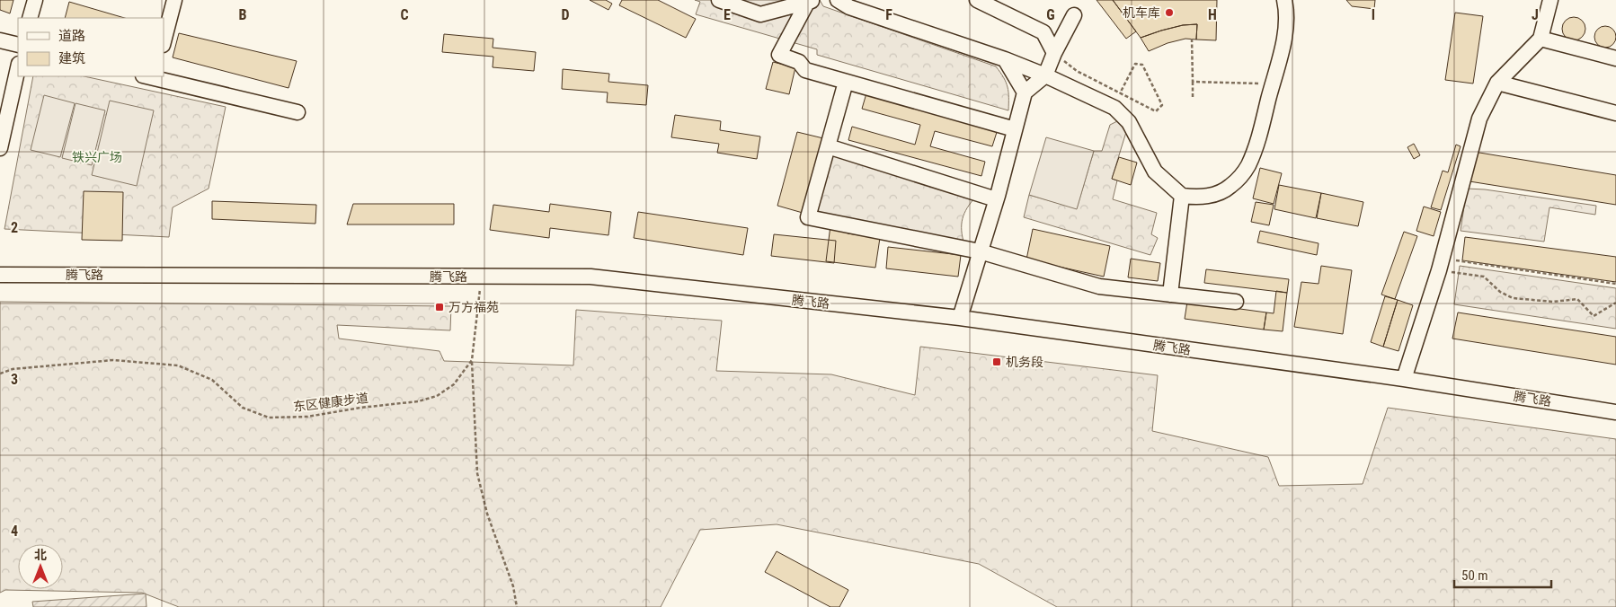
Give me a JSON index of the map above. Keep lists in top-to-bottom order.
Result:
{
  "streets": {
    "street": ["腾飞路"],
    "path": ["东区健康步道"]
  },
  "crossings": [
    ["腾飞路", "东区健康步道"]
  ],
  "parks": ["铁兴广场"],
  "places": {
    "other": ["机车库"],
    "transit": ["万方福苑", "机务段"]
  },
  "legend": ["道路", "建筑"],
  "scale_bar": "50 m",
  "north": "top",
  "grid": {
    "columns": [
      "B",
      "C",
      "D",
      "E",
      "F",
      "G",
      "H",
      "I",
      "J"
    ],
    "rows": ["2", "3", "4"]
  }
}
